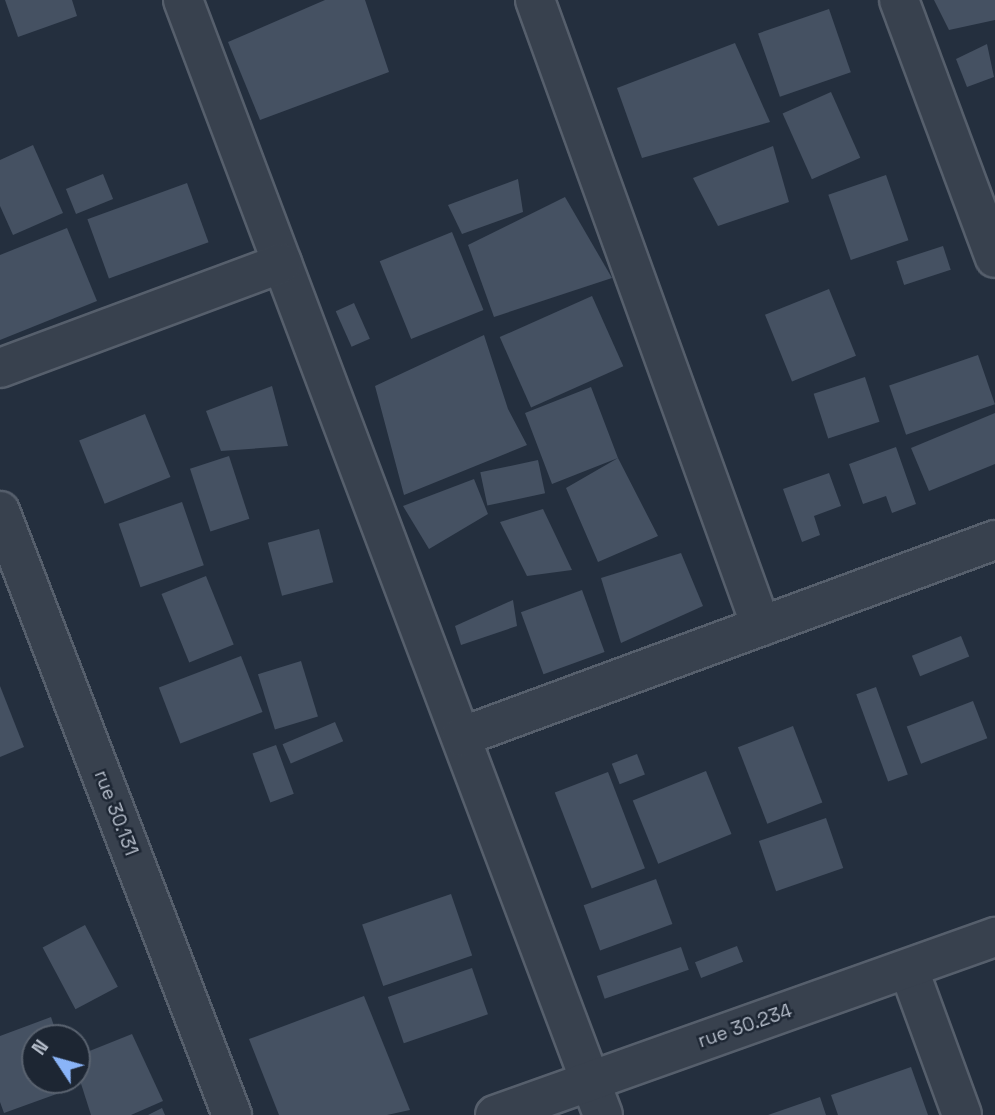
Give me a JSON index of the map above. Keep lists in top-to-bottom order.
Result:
{
  "streets": {
    "street": ["rue 30.131", "rue 30.234"]
  },
  "north": "top left"
}
